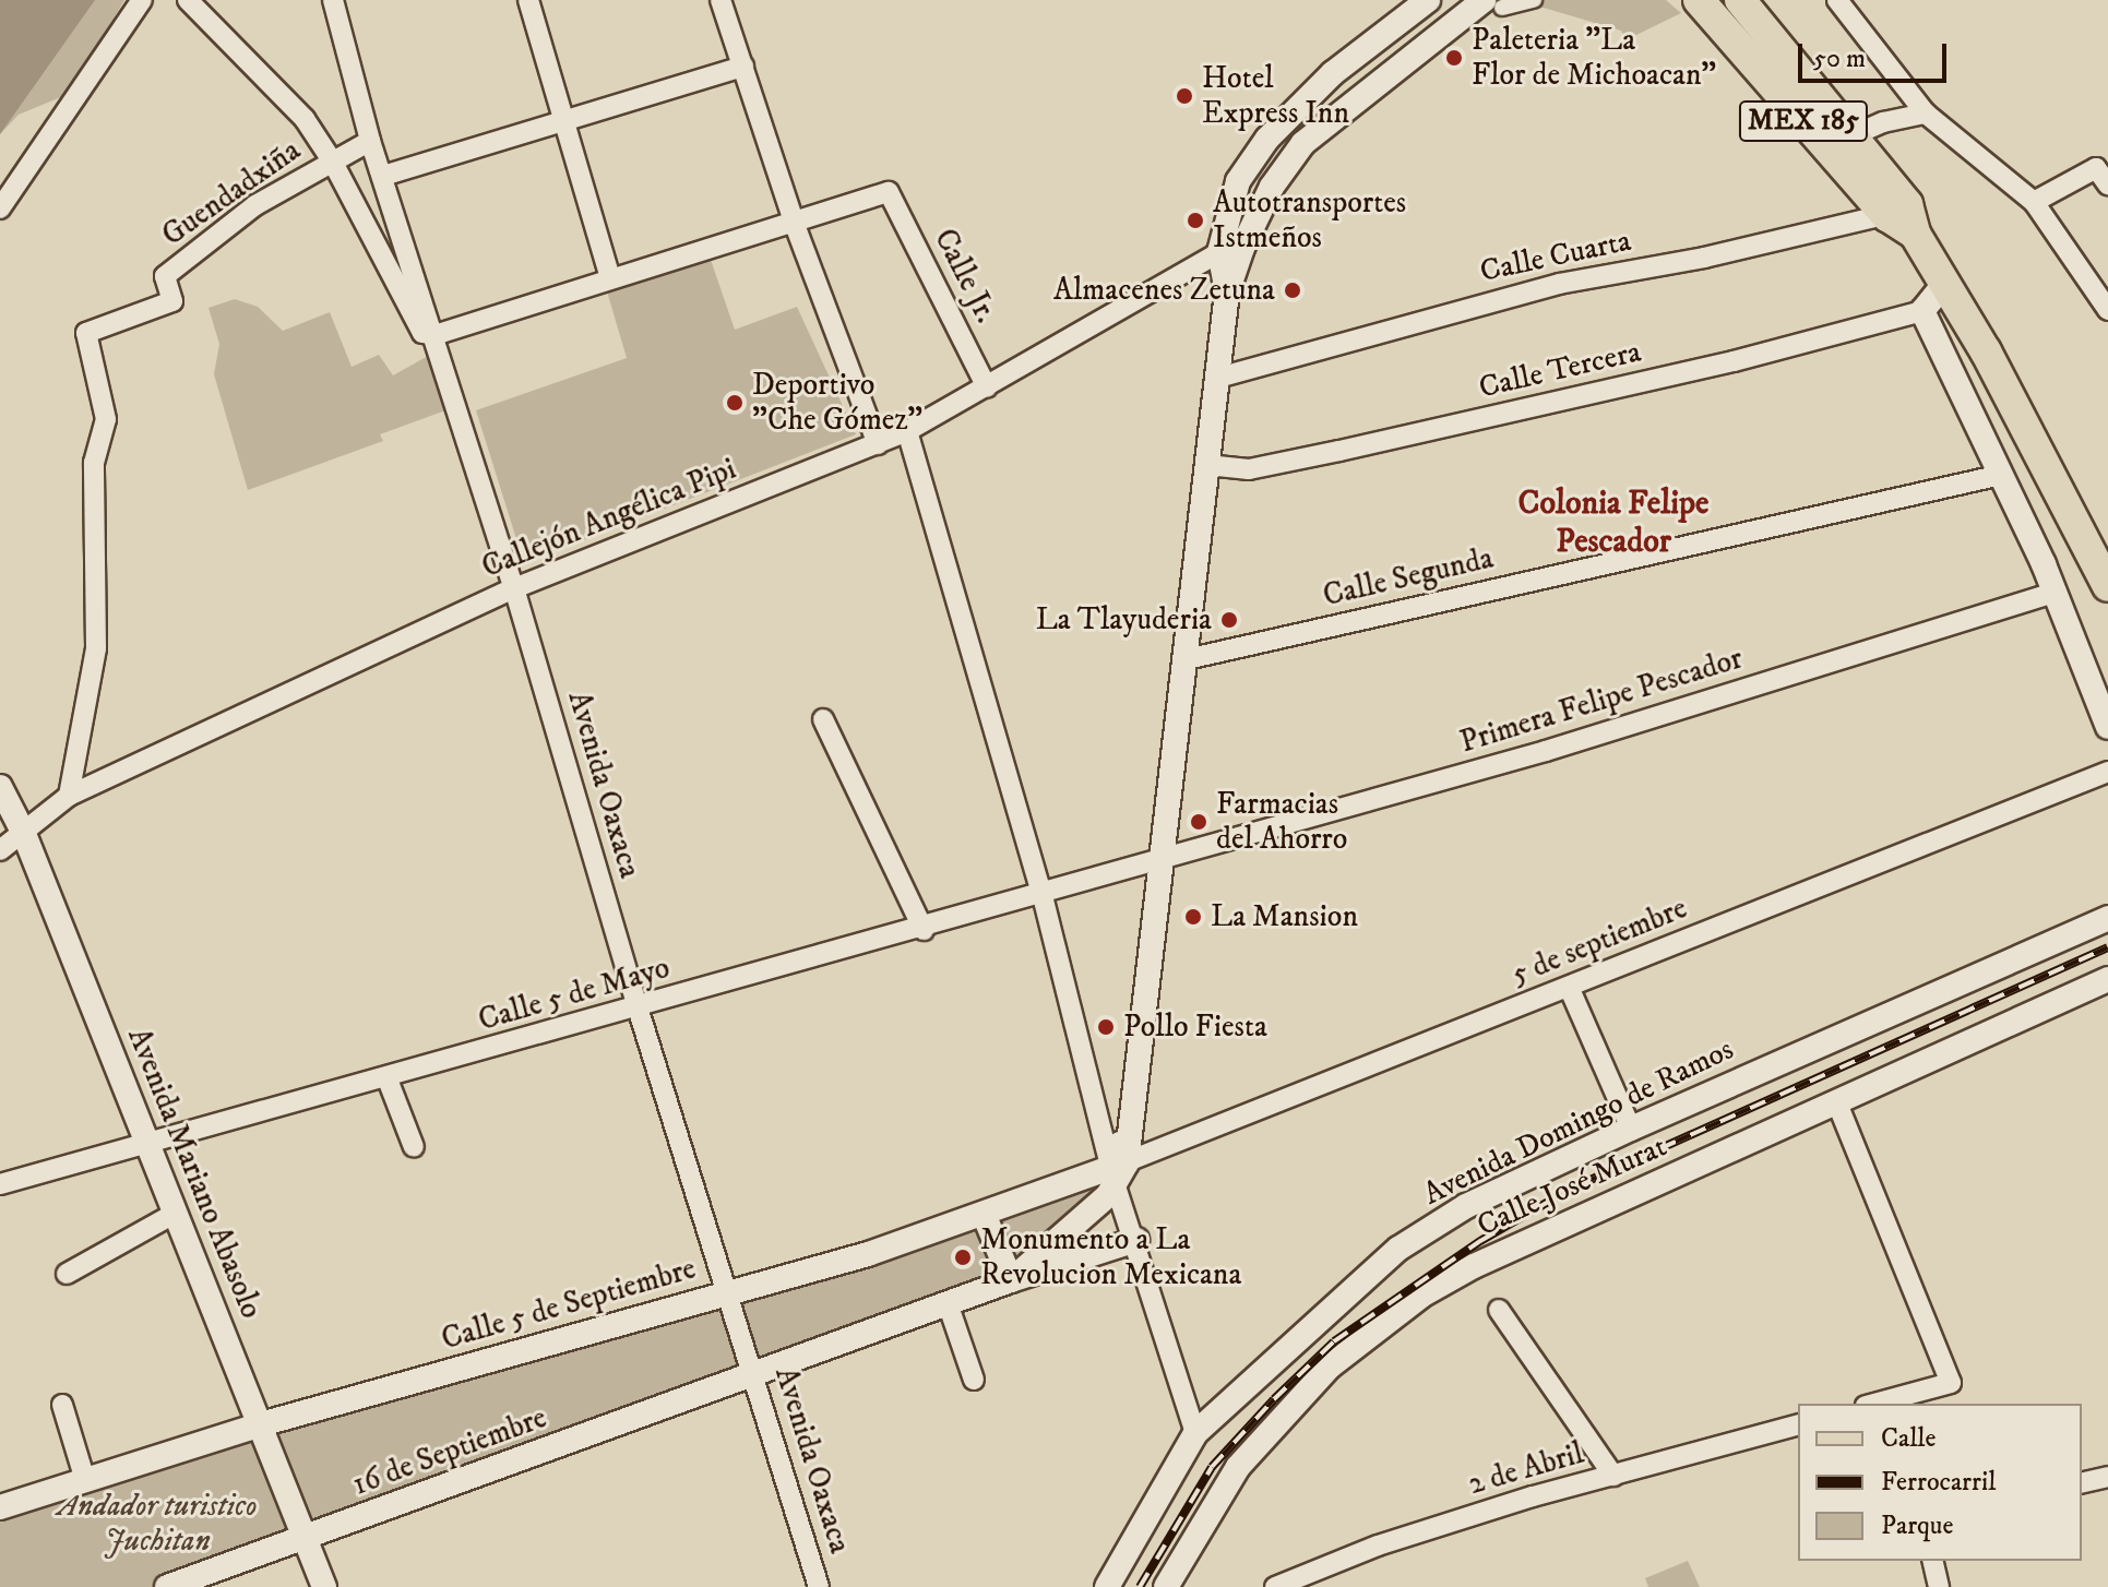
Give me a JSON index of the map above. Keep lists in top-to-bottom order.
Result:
{
  "streets": {
    "main road": ["MEX 185"],
    "street": [
      "Guendadxiña",
      "Calle Cuarta",
      "Calle Jr.",
      "Calle Tercera",
      "Callejón Angélica Pipi",
      "Calle Segunda",
      "Primera Felipe Pescador",
      "Avenida Oaxaca",
      "5 de septiembre",
      "Calle 5 de Mayo",
      "Avenida Domingo de Ramos",
      "Avenida Mariano Abasolo",
      "Calle José Murat",
      "Calle 5 de Septiembre",
      "16 de Septiembre",
      "2 de Abril"
    ]
  },
  "crossings": [
    ["MEX 185", "Calle Cuarta"],
    ["Guendadxiña", "Callejón Angélica Pipi"],
    ["Guendadxiña", "Avenida Oaxaca"],
    ["Calle Jr.", "Callejón Angélica Pipi"],
    ["Callejón Angélica Pipi", "Avenida Oaxaca"],
    ["Callejón Angélica Pipi", "Avenida Mariano Abasolo"],
    ["Primera Felipe Pescador", "Calle 5 de Mayo"],
    ["Avenida Oaxaca", "Calle 5 de Mayo"],
    ["Avenida Oaxaca", "Calle 5 de Septiembre"],
    ["Avenida Oaxaca", "16 de Septiembre"],
    ["5 de septiembre", "Calle 5 de Septiembre"],
    ["Calle 5 de Mayo", "Avenida Mariano Abasolo"],
    ["Avenida Mariano Abasolo", "Calle 5 de Septiembre"],
    ["Avenida Mariano Abasolo", "16 de Septiembre"]
  ],
  "districts": ["Colonia Felipe Pescador"],
  "parks": ["Andador turistico Juchitan"],
  "places": [
    "Paleteria \"La Flor de Michoacan\"",
    "Hotel Express Inn",
    "Autotransportes Istmeños",
    "Almacenes Zetuna",
    "Deportivo \"Che Gómez\"",
    "La Tlayuderia",
    "Farmacias del Ahorro",
    "La Mansion",
    "Pollo Fiesta",
    "Monumento a La Revolucion Mexicana"
  ],
  "legend": ["Calle", "Ferrocarril", "Parque"],
  "scale_bar": "50 m"
}
